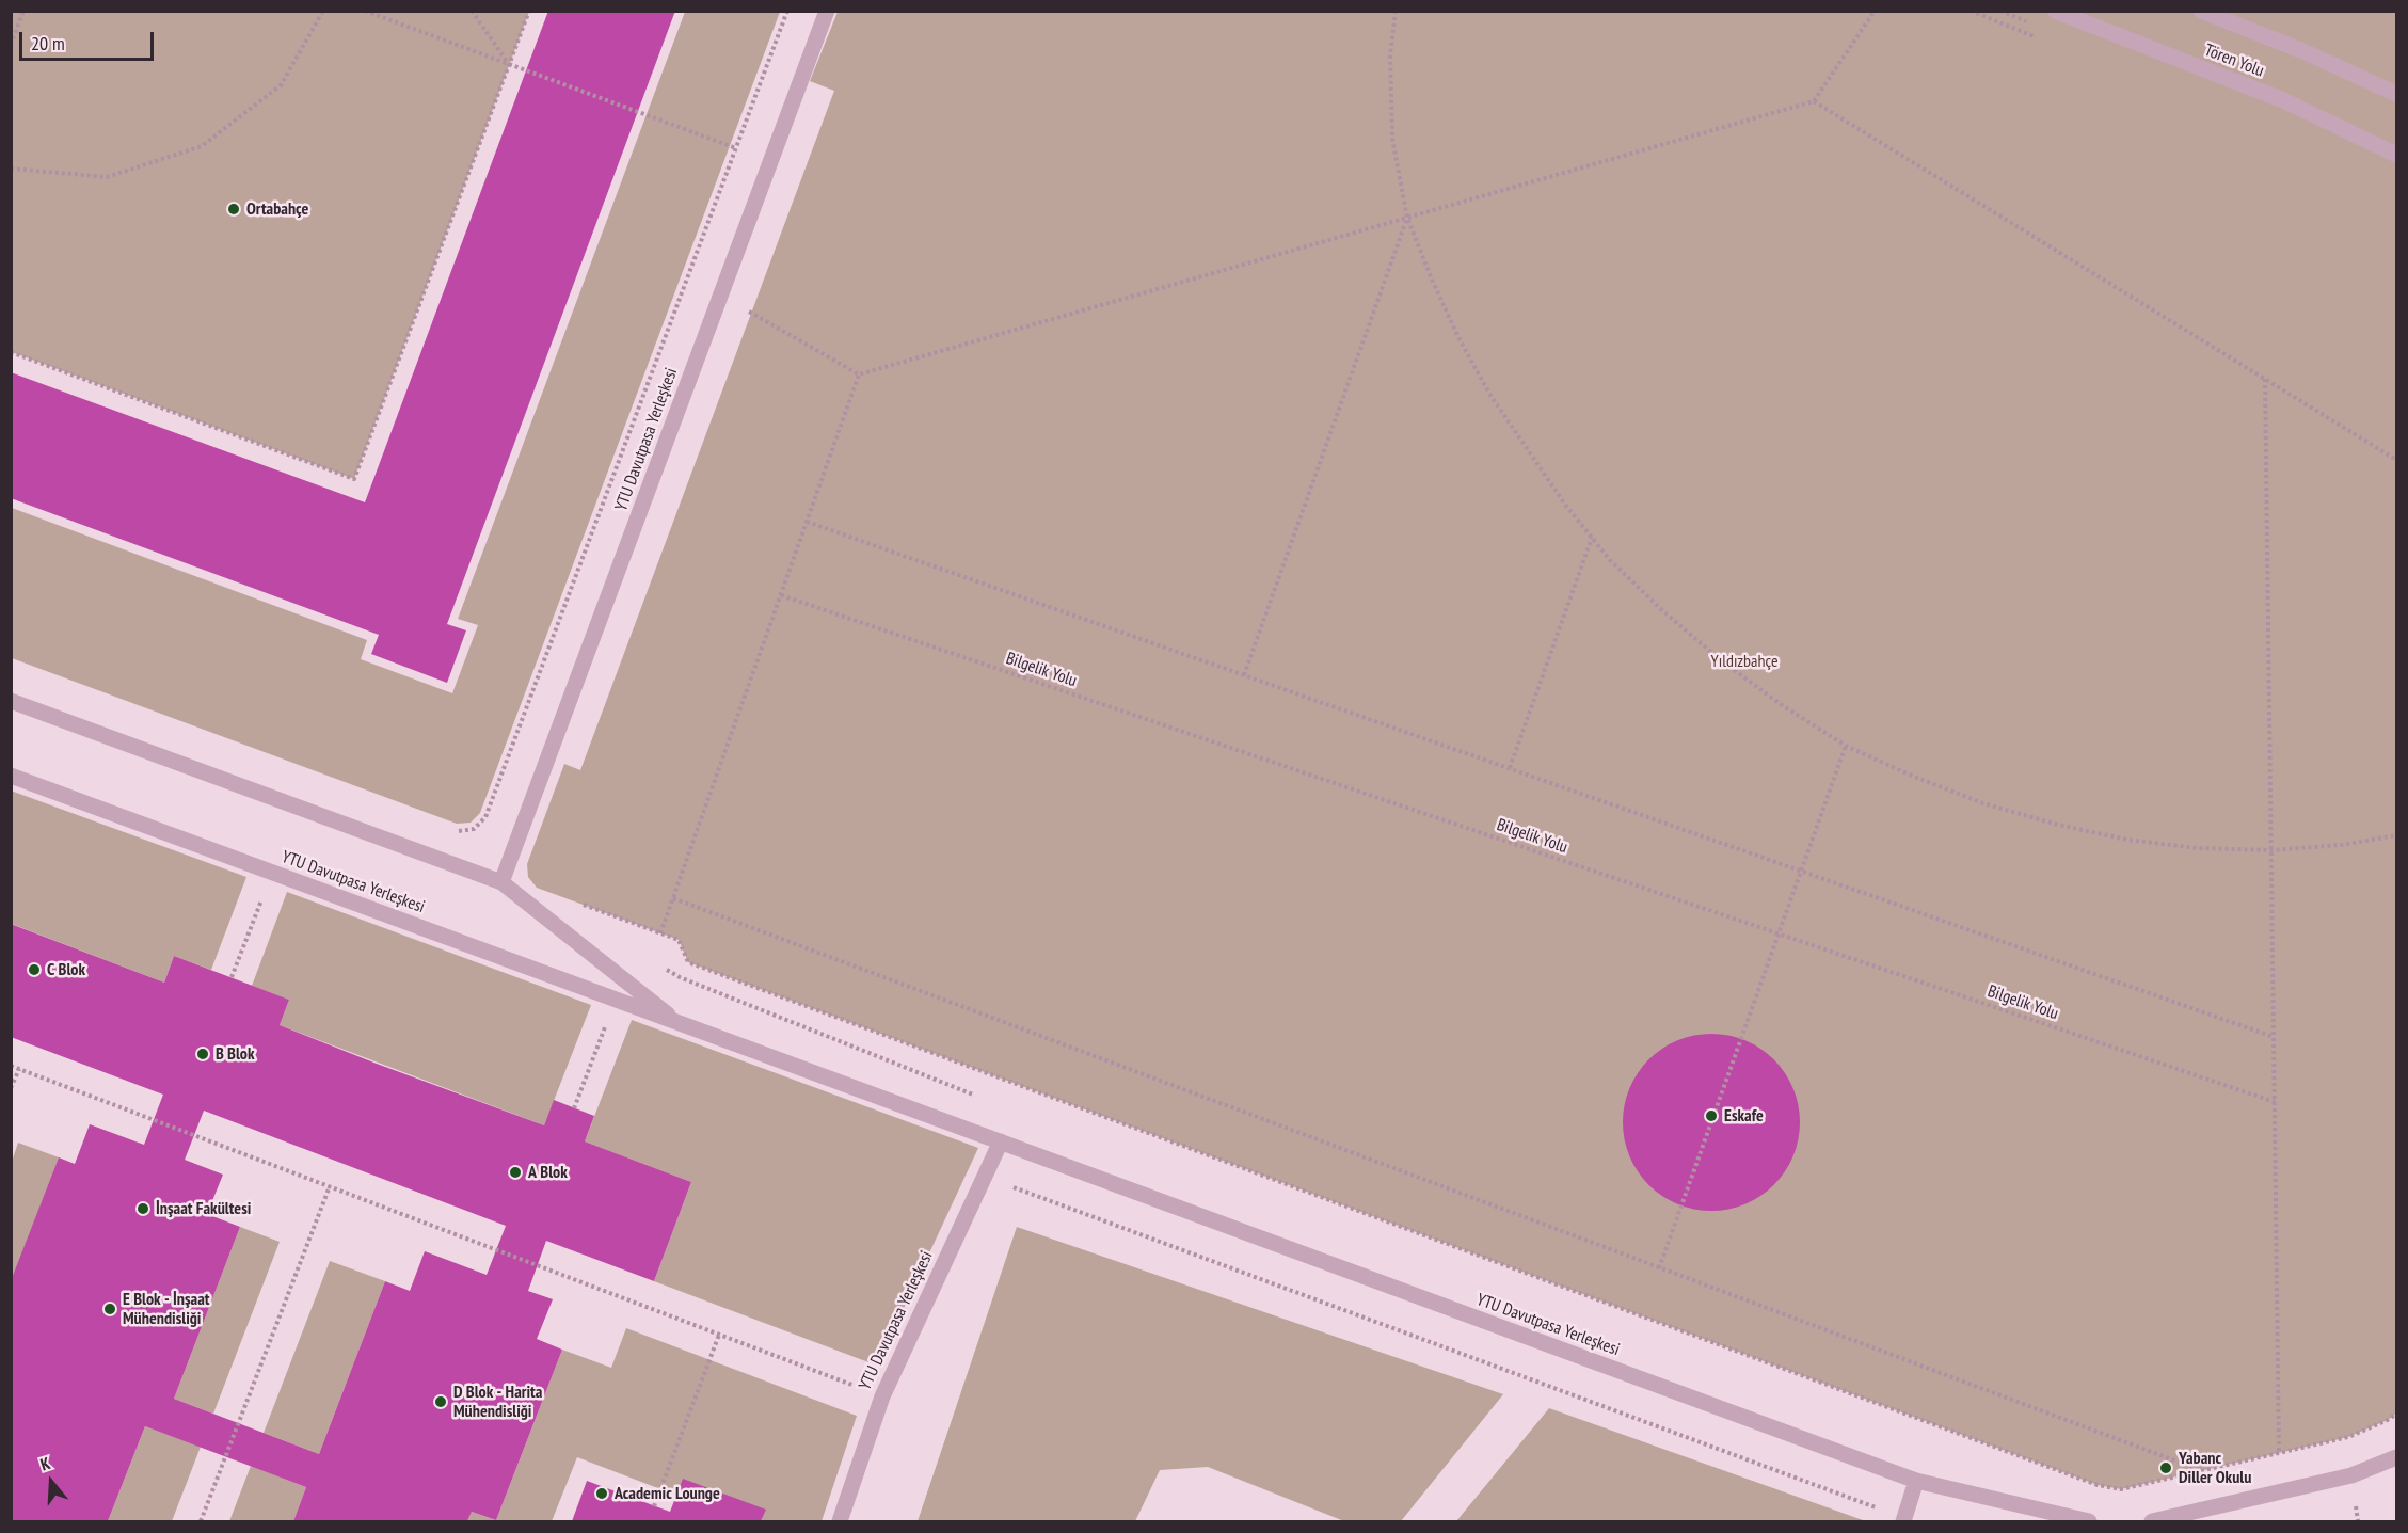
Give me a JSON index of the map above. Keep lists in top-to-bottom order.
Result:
{
  "streets": {
    "street": ["Tören Yolu", "YTU Davutpasa Yerleşkesi"],
    "path": ["Bilgelik Yolu"]
  },
  "parks": ["Yıldızbahçe"],
  "places": [
    "Ortabahçe",
    "C Blok",
    "B Blok",
    "Eskafe",
    "A Blok",
    "İnşaat Fakültesi",
    "E Blok - İnşaat Mühendisliği",
    "D Blok - Harita Mühendisliği",
    "Yabanc Diller Okulu",
    "Academic Lounge"
  ],
  "scale_bar": "20 m",
  "north": "top"
}
